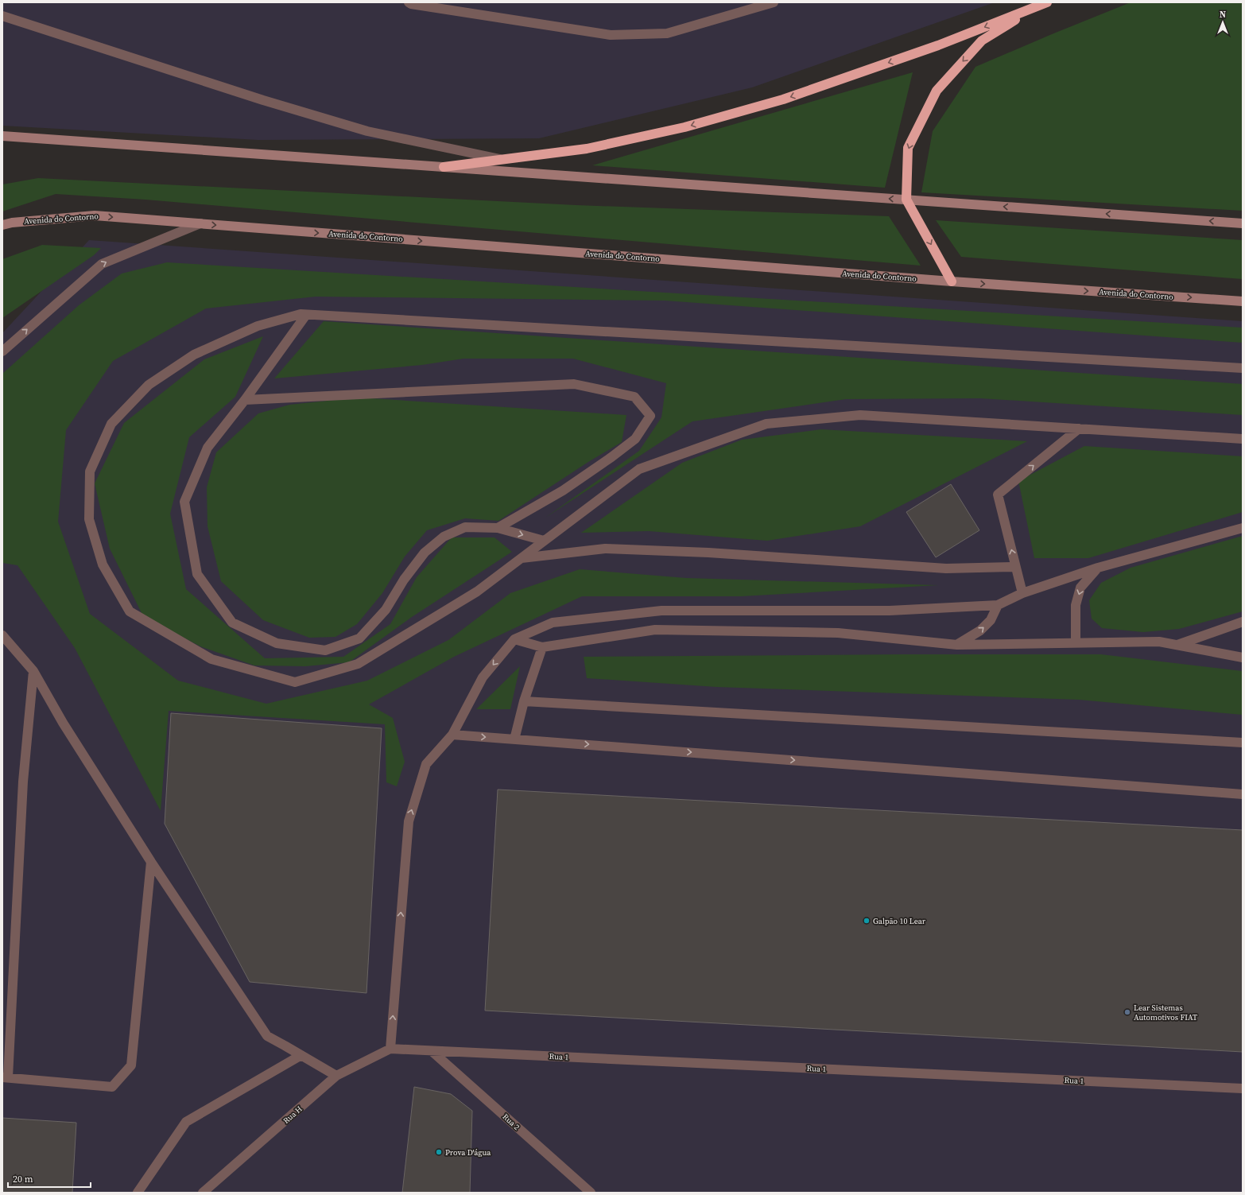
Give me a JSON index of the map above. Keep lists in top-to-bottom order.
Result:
{
  "streets": {
    "main road": ["Avenida do Contorno"],
    "lane": ["Rua 1", "Rua H", "Rua 2"]
  },
  "crossings": [
    ["Rua 1", "Rua H"],
    ["Rua 1", "Rua 2"]
  ],
  "places": ["Galpão 10 Lear", "Lear Sistemas Automotivos FIAT", "Prova D'água"],
  "scale_bar": "20 m",
  "north": "top"
}
